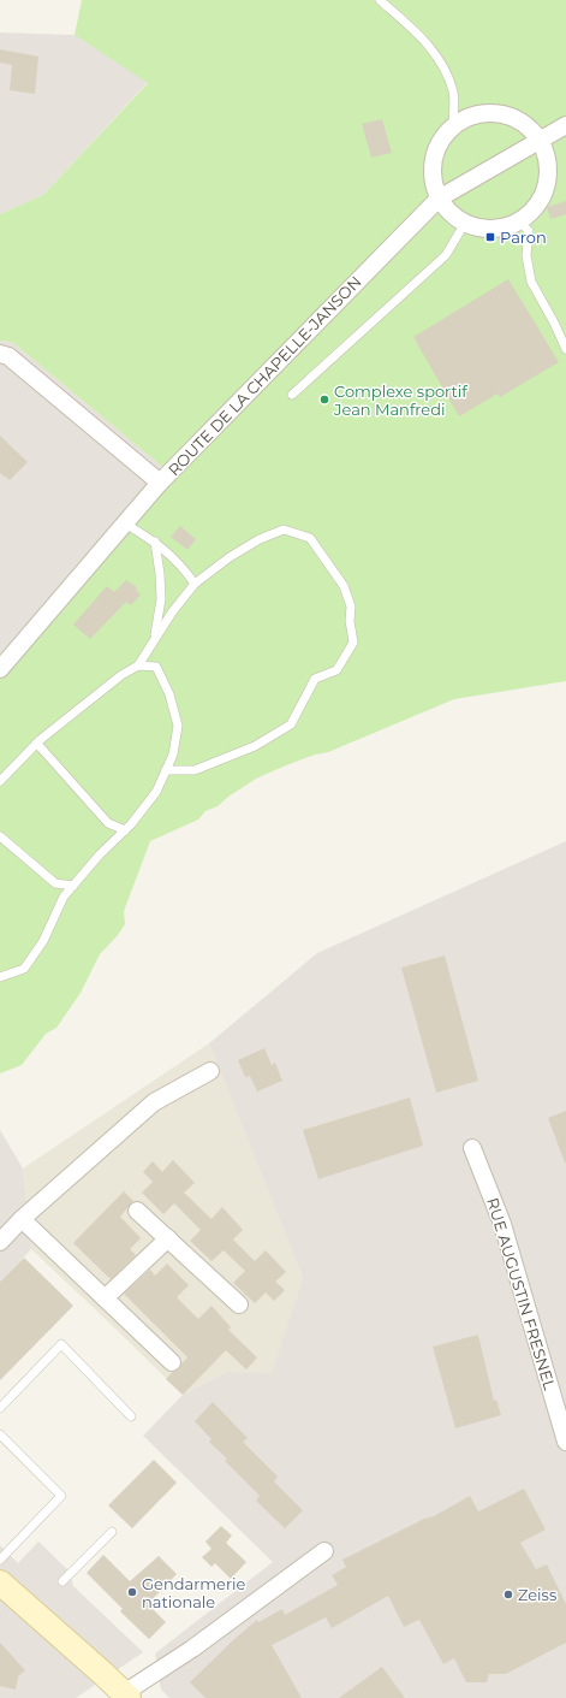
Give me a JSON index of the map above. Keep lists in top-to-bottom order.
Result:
{
  "streets": {
    "street": ["ROUTE DE LA CHAPELLE-JANSON", "RUE AUGUSTIN FRESNEL"]
  },
  "places": {
    "transit": ["Paron"],
    "other": ["Complexe sportif Jean Manfredi", "Gendarmerie nationale", "Zeiss"]
  }
}
